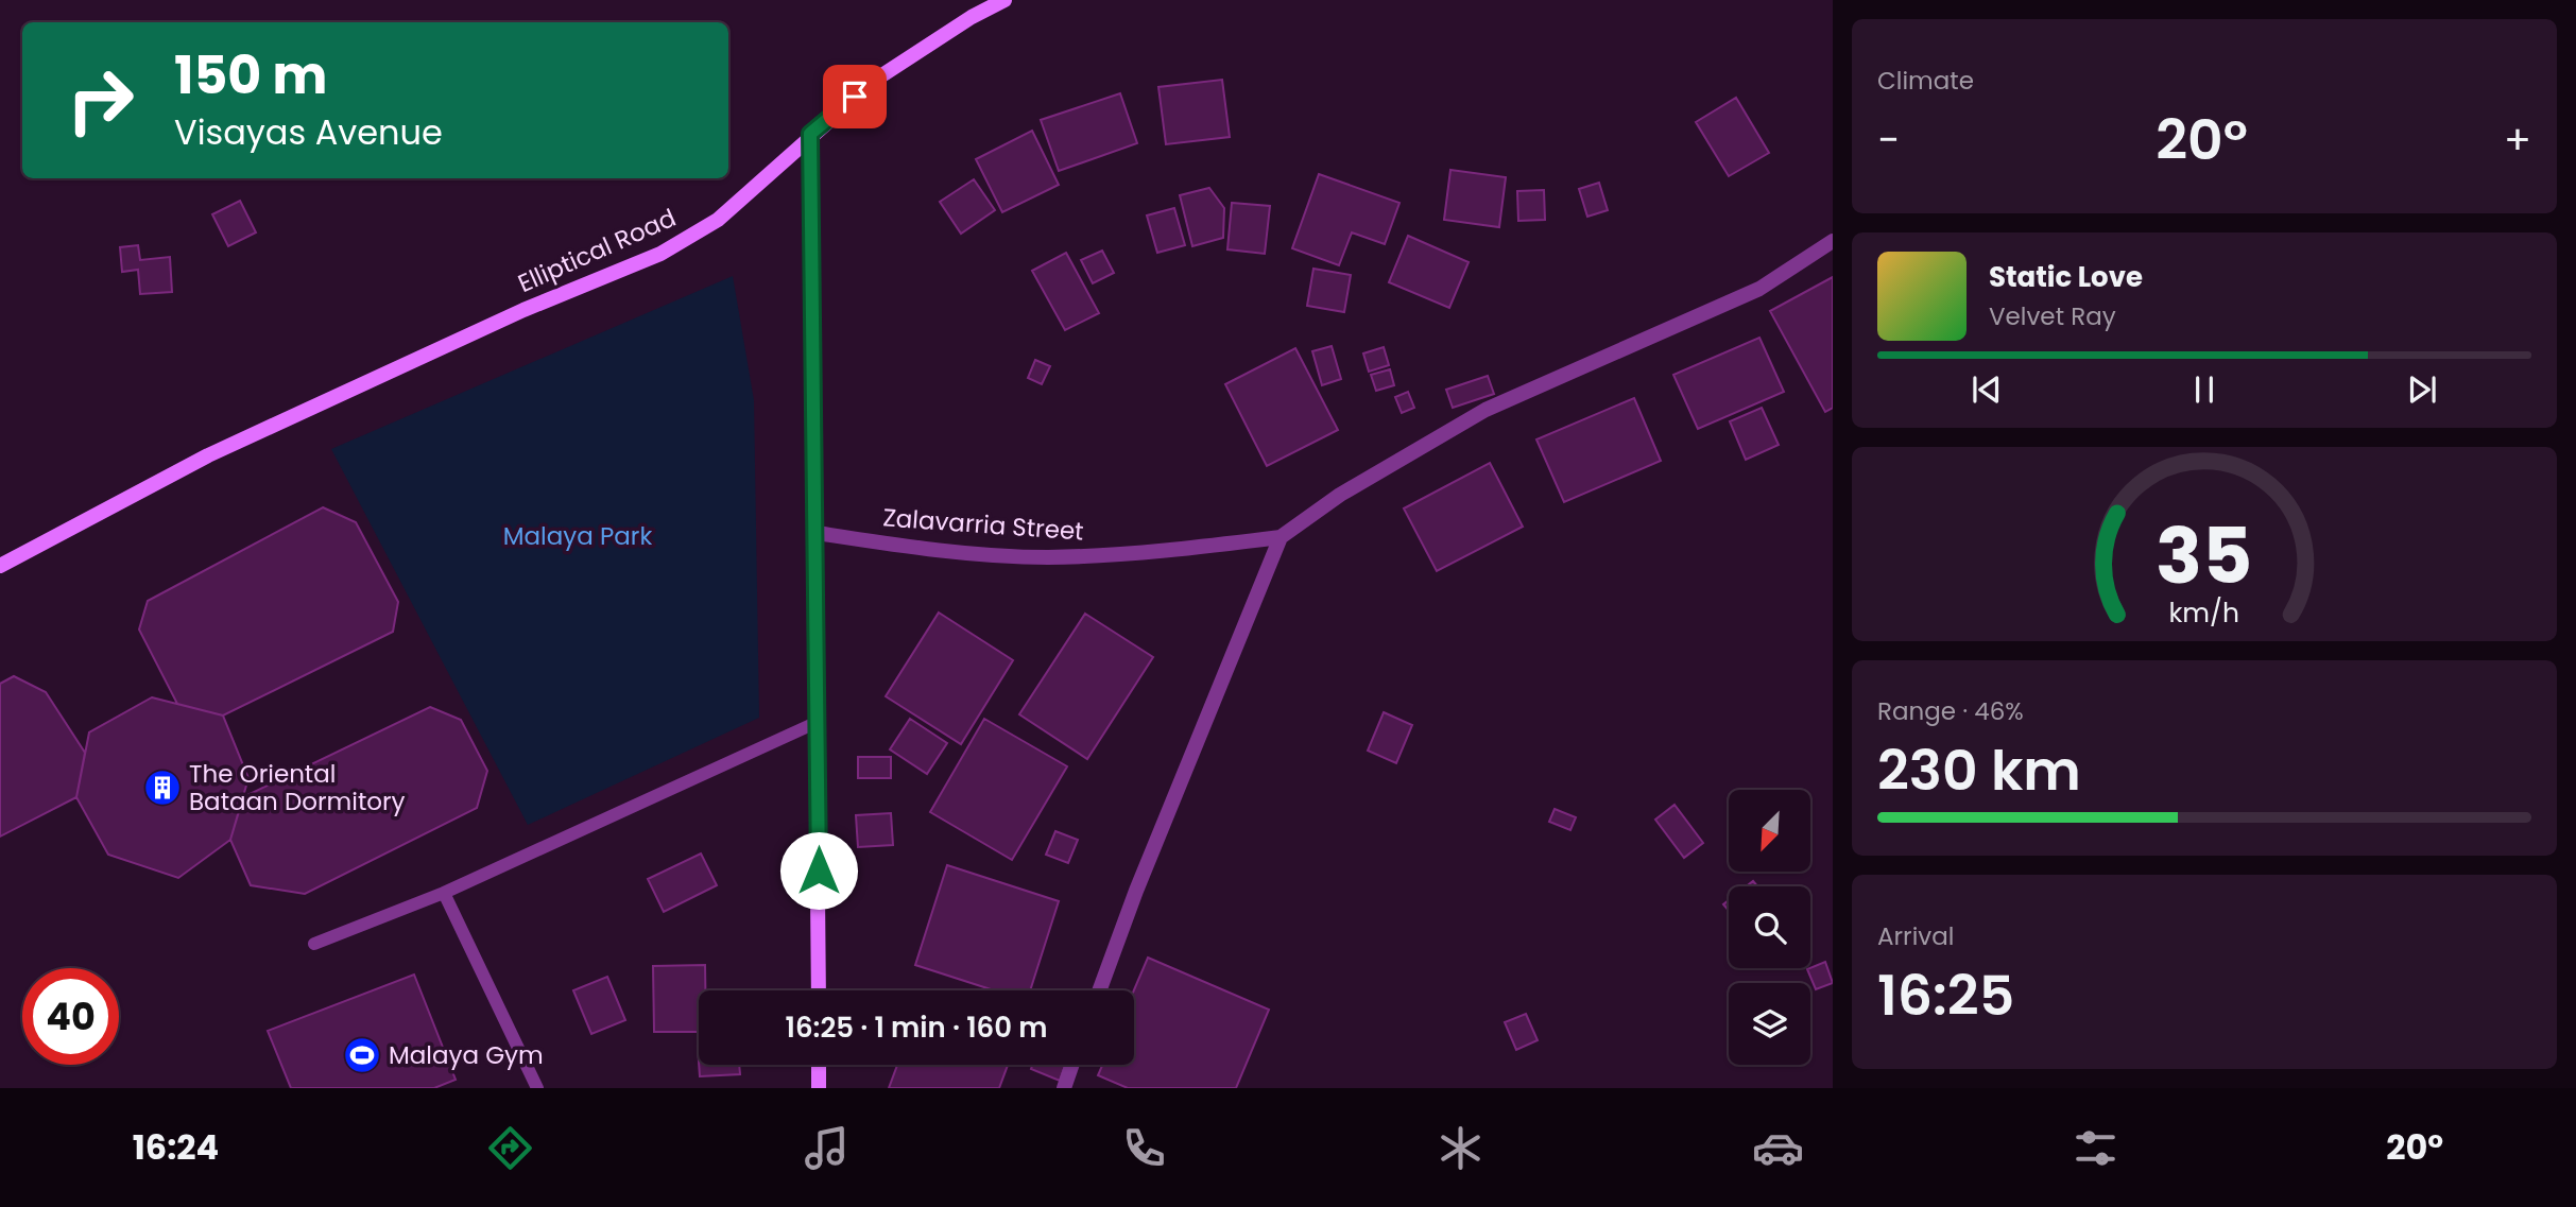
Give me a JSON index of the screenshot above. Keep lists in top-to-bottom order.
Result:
{
  "streets": {
    "street": ["Elliptical Road", "Zalavarria Street"]
  },
  "parks": ["Malaya Park"],
  "places": {
    "building": ["The Oriental Bataan Dormitory"],
    "sports": ["Malaya Gym"]
  },
  "north": "bottom left",
  "page": {
    "tile": [
      "Climate",
      ["Range · 46%", "230 km"],
      ["Arrival", "16:25"]
    ],
    "turn": ["150 m", "Visayas Avenue"],
    "heat": ["−", "20°", "+"],
    "song": ["Static Love", "Velvet Ray"],
    "limit": "40",
    "trip": "16:25 · 1 min · 160 m",
    "tabs": ["16:24", "20°"],
    "gauge": ["35", "km/h"]
  }
}
